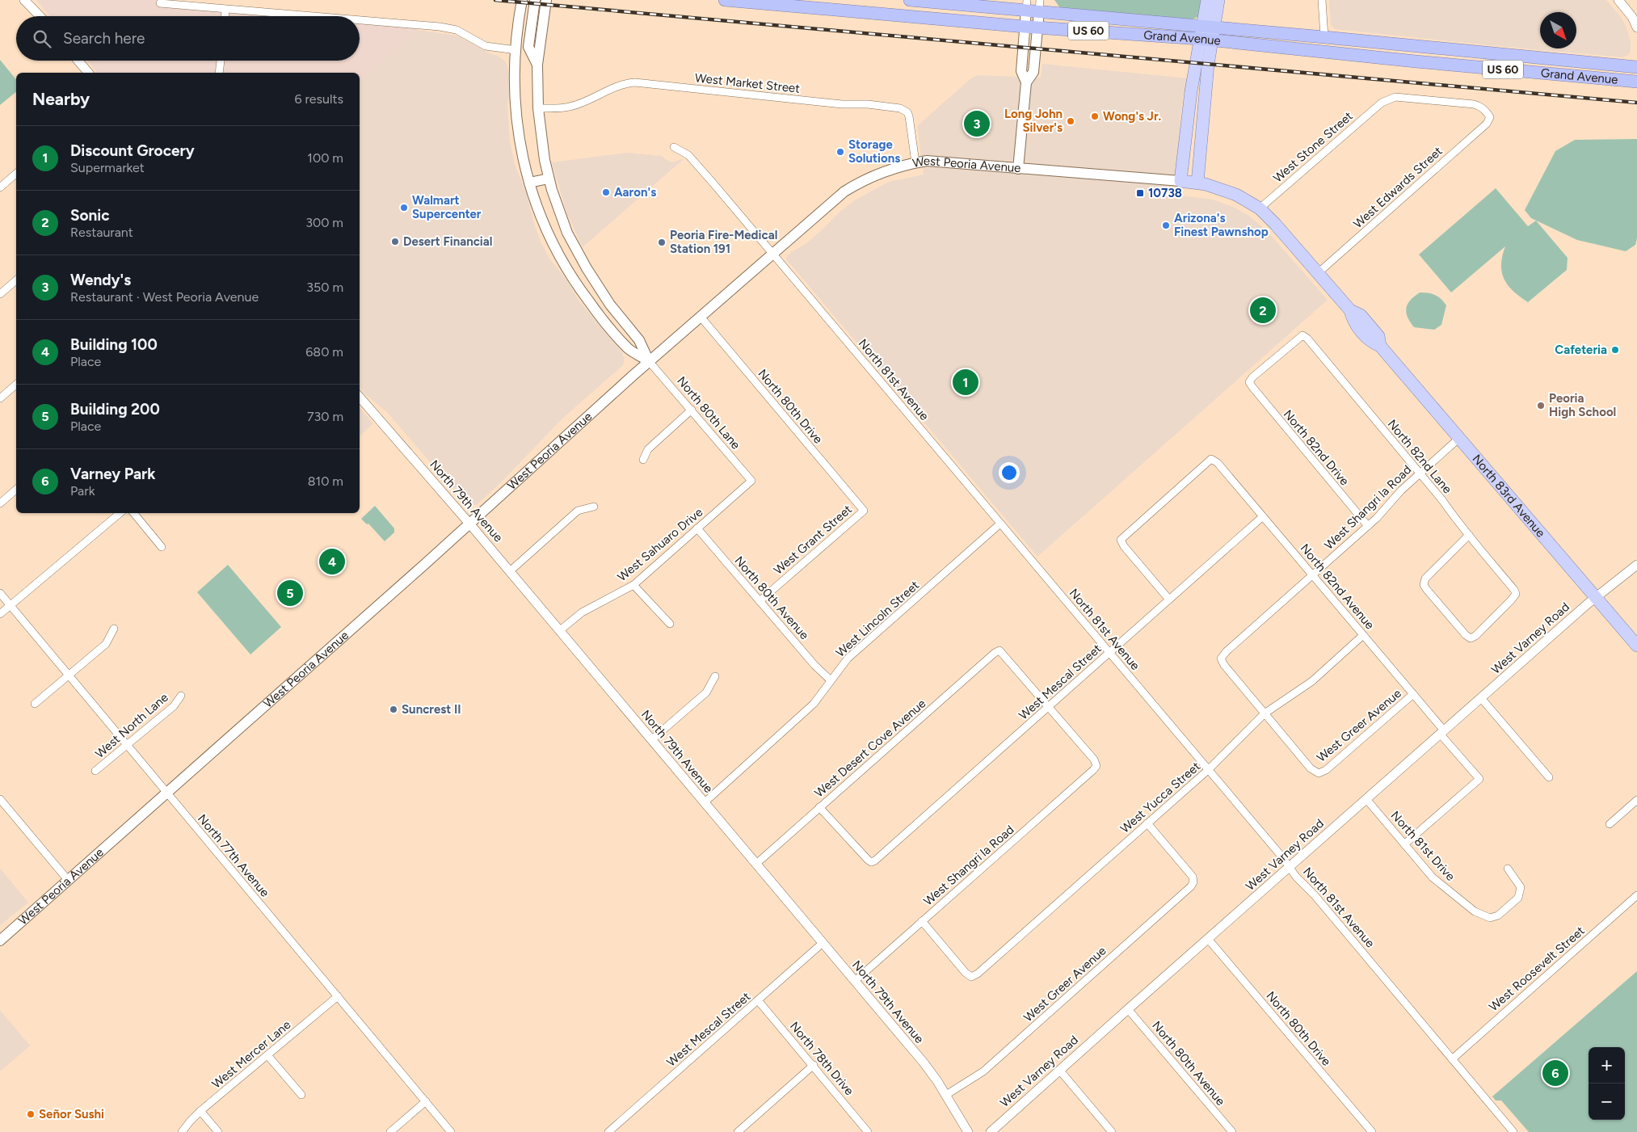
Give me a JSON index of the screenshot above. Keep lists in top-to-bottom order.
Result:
{
  "streets": {
    "highway": ["US 60", "Grand Avenue"],
    "main road": ["West Peoria Avenue", "North 83rd Avenue"],
    "street": [
      "West Market Street",
      "West Stone Street",
      "West Edwards Street",
      "North 81st Avenue",
      "North 80th Drive",
      "North 80th Lane",
      "North 82nd Drive",
      "North 82nd Lane",
      "North 79th Avenue",
      "West Shangri la Road",
      "West Grant Street",
      "West Sahuaro Drive",
      "North 82nd Avenue",
      "North 80th Avenue",
      "West Lincoln Street",
      "West Varney Road",
      "West Mescal Street",
      "West North Lane",
      "West Greer Avenue",
      "West Desert Cove Avenue",
      "West Yucca Street",
      "North 81st Drive",
      "North 77th Avenue",
      "West Roosevelt Street",
      "West Mercer Lane",
      "North 78th Drive"
    ]
  },
  "crossings": [
    ["West Market Street", "West Peoria Avenue"],
    ["West Stone Street", "West Edwards Street"],
    ["West Stone Street", "North 83rd Avenue"],
    ["West Peoria Avenue", "North 81st Avenue"],
    ["West Peoria Avenue", "North 80th Drive"],
    ["West Peoria Avenue", "North 80th Lane"],
    ["West Peoria Avenue", "North 83rd Avenue"],
    ["West Peoria Avenue", "North 79th Avenue"],
    ["West Peoria Avenue", "North 77th Avenue"],
    ["West Edwards Street", "North 83rd Avenue"],
    ["North 81st Avenue", "West Lincoln Street"],
    ["North 81st Avenue", "West Varney Road"],
    ["North 81st Avenue", "West Mescal Street"],
    ["North 81st Avenue", "West Yucca Street"],
    ["North 81st Avenue", "West Roosevelt Street"],
    ["North 80th Drive", "West Grant Street"],
    ["North 80th Drive", "West Varney Road"],
    ["North 80th Lane", "West Sahuaro Drive"],
    ["North 82nd Drive", "North 82nd Lane"],
    ["North 82nd Drive", "West Shangri la Road"],
    ["North 82nd Lane", "West Shangri la Road"],
    ["North 83rd Avenue", "West Shangri la Road"],
    ["North 83rd Avenue", "West Varney Road"],
    ["North 79th Avenue", "West Shangri la Road"],
    ["North 79th Avenue", "West Sahuaro Drive"],
    ["North 79th Avenue", "West Lincoln Street"],
    ["North 79th Avenue", "West Mescal Street"],
    ["North 79th Avenue", "West Greer Avenue"],
    ["North 79th Avenue", "West Desert Cove Avenue"],
    ["West Shangri la Road", "North 82nd Avenue"],
    ["West Shangri la Road", "West Mescal Street"],
    ["West Shangri la Road", "West Greer Avenue"],
    ["West Shangri la Road", "West Desert Cove Avenue"],
    ["West Shangri la Road", "West Yucca Street"],
    ["West Grant Street", "North 80th Avenue"],
    ["West Sahuaro Drive", "North 80th Avenue"],
    ["North 82nd Avenue", "West Varney Road"],
    ["North 82nd Avenue", "West Mescal Street"],
    ["North 82nd Avenue", "West Greer Avenue"],
    ["North 82nd Avenue", "West Yucca Street"],
    ["North 82nd Avenue", "North 81st Drive"],
    ["North 80th Avenue", "West Lincoln Street"],
    ["North 80th Avenue", "West Varney Road"],
    ["West Varney Road", "North 81st Drive"],
    ["West Mescal Street", "West Desert Cove Avenue"],
    ["West Mescal Street", "North 78th Drive"],
    ["West North Lane", "North 77th Avenue"],
    ["West Greer Avenue", "West Yucca Street"],
    ["North 77th Avenue", "West Mercer Lane"]
  ],
  "places": {
    "other": [
      "Wong's Jr.",
      "Long John Silver's",
      "Storage Solutions",
      "Aaron's",
      "Walmart Supercenter",
      "Arizona's Finest Pawnshop",
      "Desert Financial",
      "Peoria Fire-Medical Station 191",
      "Cafeteria",
      "Peoria High School",
      "Suncrest II",
      "Señor Sushi"
    ],
    "transit": ["10738"]
  },
  "north": "bottom right",
  "page": {
    "search": "Search here",
    "heading": ["Nearby", "6 results"],
    "pins": [
      "3",
      "2",
      "1",
      "4",
      "5",
      "6"
    ],
    "list": [
      {
        "mark": "1",
        "name": "Discount Grocery",
        "note": "Supermarket",
        "value": "100 m"
      },
      {
        "mark": "2",
        "name": "Sonic",
        "note": "Restaurant",
        "value": "300 m"
      },
      {
        "mark": "3",
        "name": "Wendy's",
        "note": "Restaurant · West Peoria Avenue",
        "value": "350 m"
      },
      {
        "mark": "4",
        "name": "Building 100",
        "note": "Place",
        "value": "680 m"
      },
      {
        "mark": "5",
        "name": "Building 200",
        "note": "Place",
        "value": "730 m"
      },
      {
        "mark": "6",
        "name": "Varney Park",
        "note": "Park",
        "value": "810 m"
      }
    ],
    "map_buttons": ["+", "−"]
  }
}
